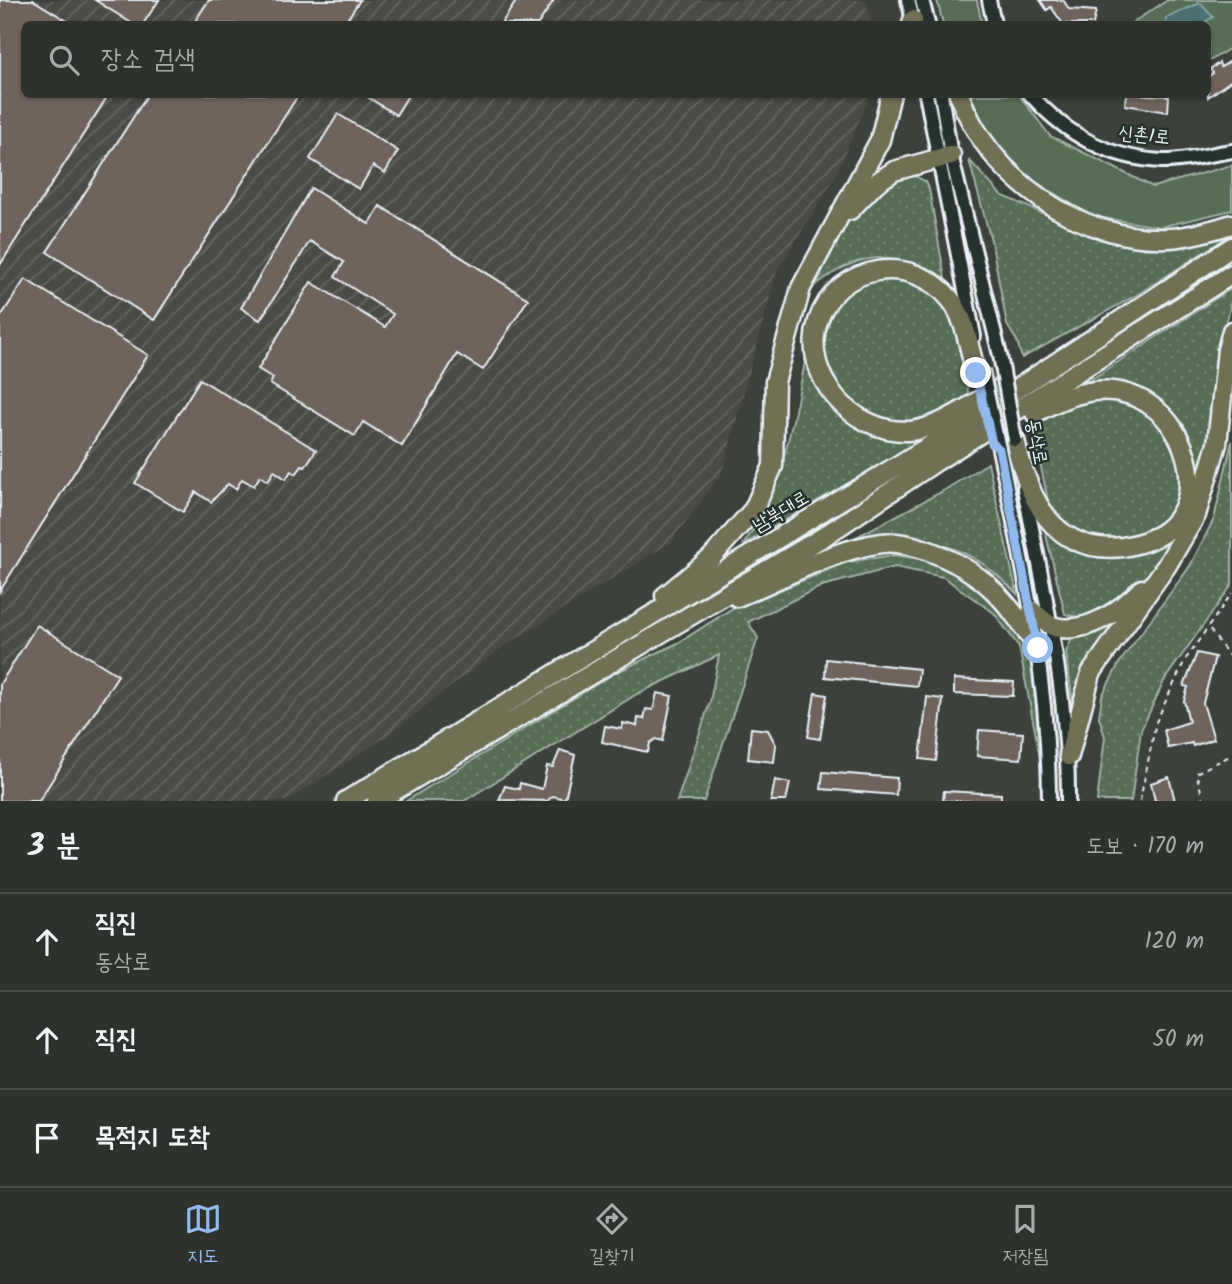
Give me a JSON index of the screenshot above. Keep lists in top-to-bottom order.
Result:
{
  "streets": {
    "highway": ["남북대로"],
    "main road": ["신촌1로", "동삭로"]
  },
  "page": {
    "search": "장소 검색",
    "heading": ["3 분", "도보 · 170 m"],
    "list": [
      ["직진", "동삭로", "120 m"],
      ["직진", "50 m"],
      "목적지 도착"
    ],
    "nav": ["지도", "길찾기", "저장됨"]
  }
}
